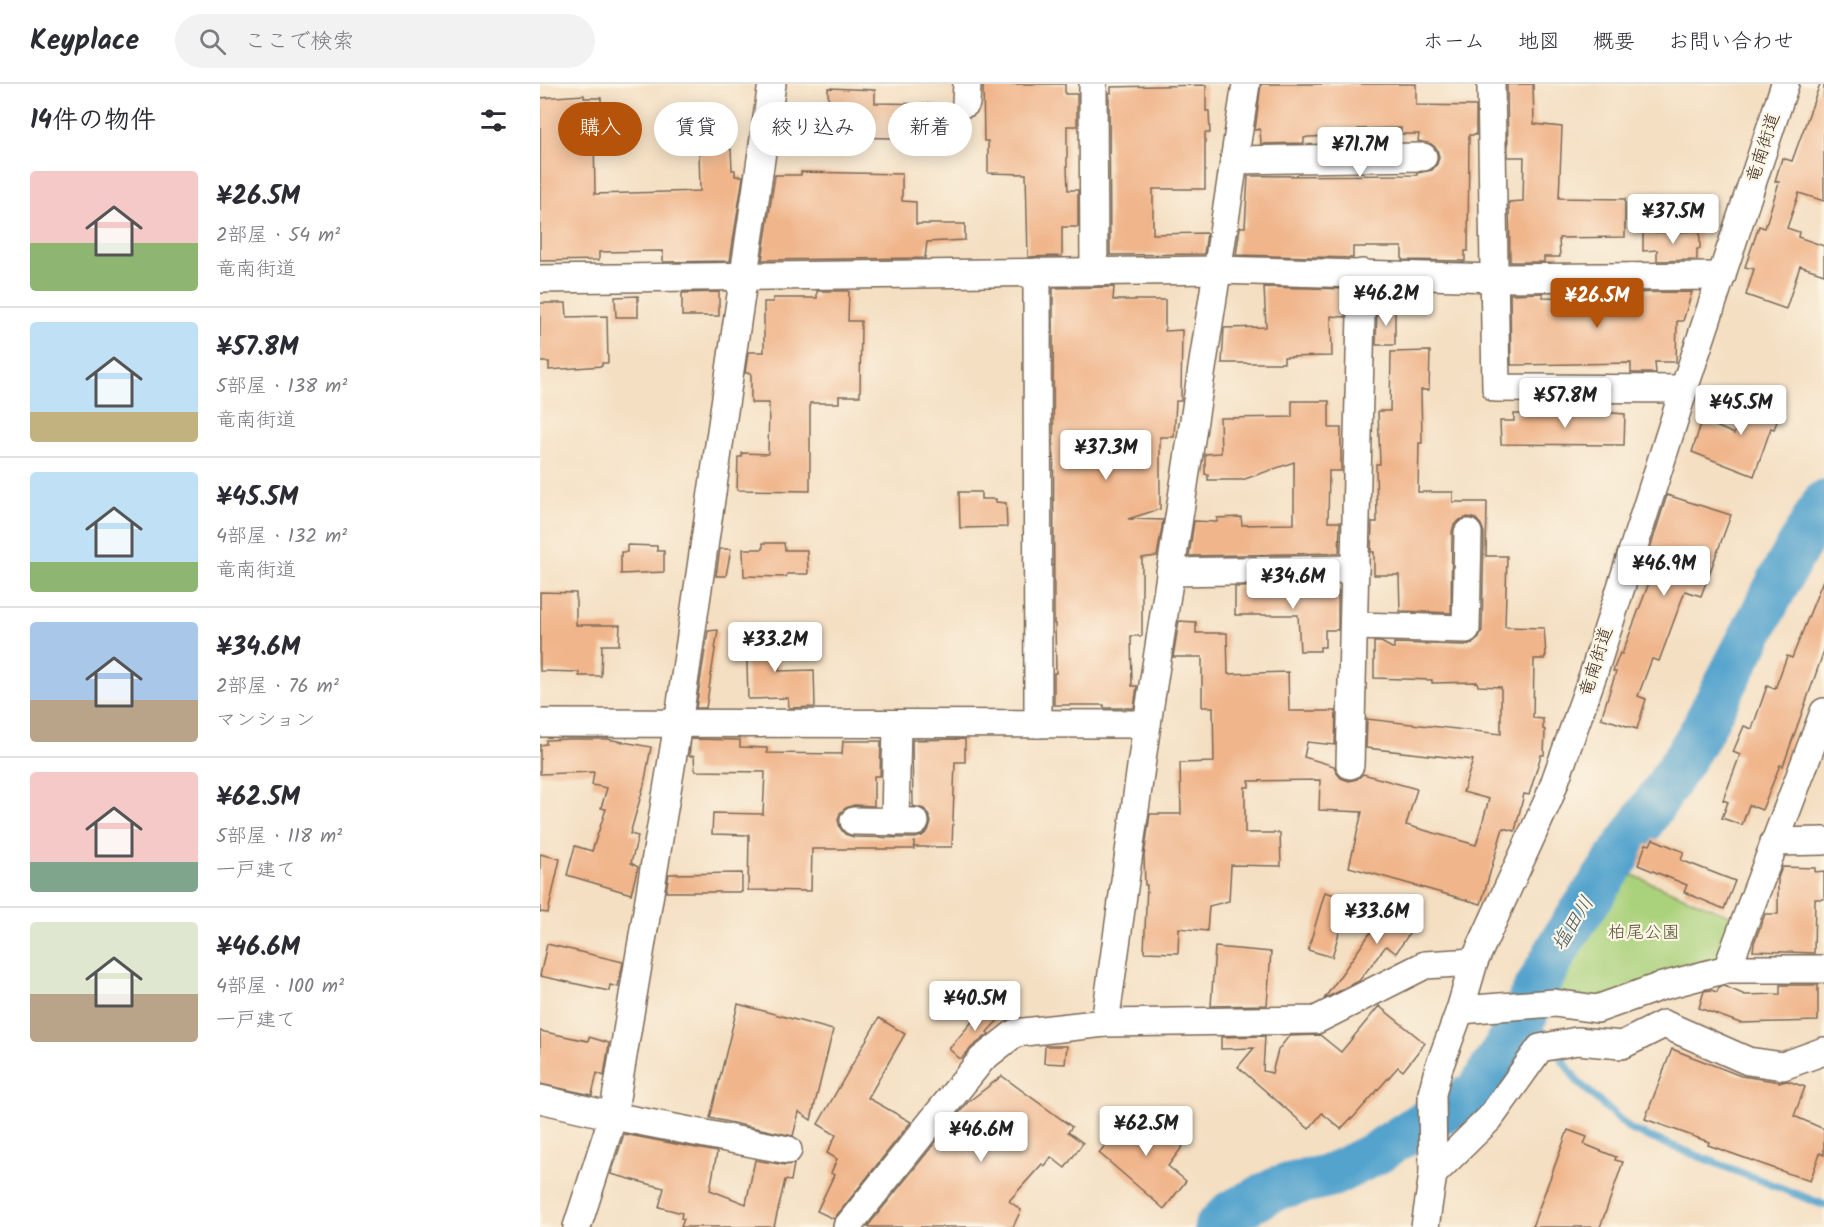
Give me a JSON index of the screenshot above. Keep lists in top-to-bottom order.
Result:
{
  "streets": {
    "street": ["竜南街道"]
  },
  "water": ["塩田川"],
  "parks": ["柏尾公園"],
  "page": {
    "header": "Keyplace",
    "search": "ここで検索",
    "nav": [
      "ホーム",
      "地図",
      "概要",
      "お問い合わせ"
    ],
    "heading": "14件の物件",
    "chip": [
      "購入",
      "賃貸",
      "絞り込み",
      "新着"
    ],
    "price": [
      "¥71.7M",
      "¥37.5M",
      "¥46.2M",
      "¥26.5M",
      "¥57.8M",
      "¥45.5M",
      "¥37.3M",
      "¥46.9M",
      "¥34.6M",
      "¥33.2M",
      "¥33.6M",
      "¥40.5M",
      "¥62.5M",
      "¥46.6M"
    ],
    "list": [
      {
        "name": "¥26.5M",
        "note": "2部屋 · 54 m² · 竜南街道"
      },
      {
        "name": "¥57.8M",
        "note": "5部屋 · 138 m² · 竜南街道"
      },
      {
        "name": "¥45.5M",
        "note": "4部屋 · 132 m² · 竜南街道"
      },
      {
        "name": "¥34.6M",
        "note": "2部屋 · 76 m² · マンション"
      },
      {
        "name": "¥62.5M",
        "note": "5部屋 · 118 m² · 一戸建て"
      },
      {
        "name": "¥46.6M",
        "note": "4部屋 · 100 m² · 一戸建て"
      }
    ]
  }
}
